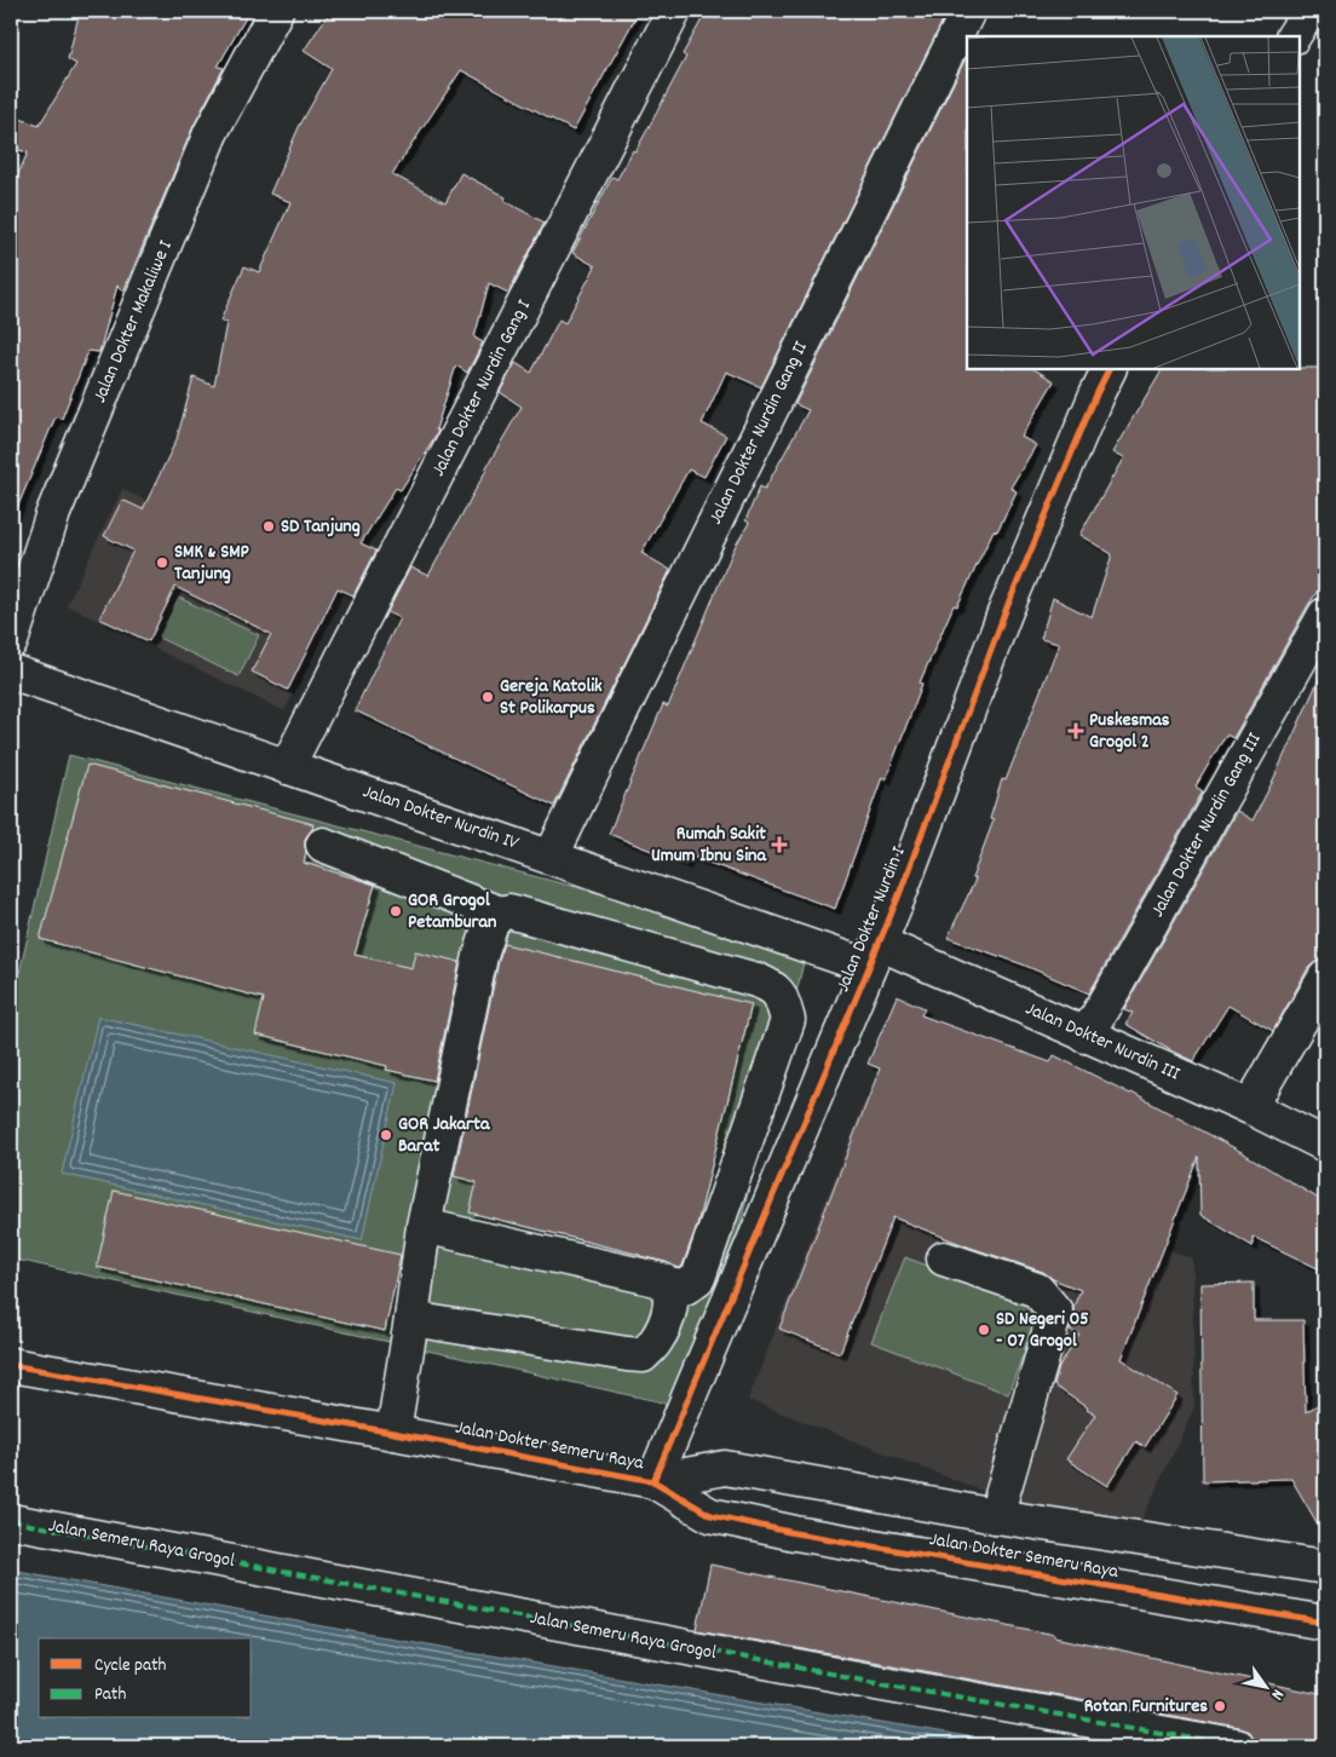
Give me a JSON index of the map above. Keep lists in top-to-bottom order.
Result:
{
  "streets": {
    "street": [
      "Jalan Dokter Makaliwe I",
      "Jalan Dokter Nurdin Gang I",
      "Jalan Dokter Nurdin Gang II",
      "Jalan Dokter Nurdin IV",
      "Jalan Dokter Nurdin Gang III",
      "Jalan Dokter Nurdin I",
      "Jalan Dokter Nurdin III",
      "Jalan Dokter Semeru Raya",
      "Jalan Semeru Raya Grogol"
    ]
  },
  "crossings": [
    ["Jalan Dokter Nurdin Gang I", "Jalan Dokter Nurdin IV"],
    ["Jalan Dokter Nurdin Gang II", "Jalan Dokter Nurdin IV"],
    ["Jalan Dokter Nurdin IV", "Jalan Dokter Nurdin I"],
    ["Jalan Dokter Nurdin IV", "Jalan Dokter Nurdin III"],
    ["Jalan Dokter Nurdin Gang III", "Jalan Dokter Nurdin III"],
    ["Jalan Dokter Nurdin I", "Jalan Dokter Nurdin III"],
    ["Jalan Dokter Nurdin I", "Jalan Dokter Semeru Raya"]
  ],
  "places": {
    "other": [
      "SD Tanjung",
      "SMK & SMP Tanjung",
      "Gereja Katolik St Polikarpus",
      "GOR Grogol Petamburan",
      "GOR Jakarta Barat",
      "SD Negeri 05 - 07 Grogol",
      "Rotan Furnitures"
    ],
    "health": ["Puskesmas Grogol 2", "Rumah Sakit Umum Ibnu Sina"]
  },
  "legend": ["Cycle path", "Path"],
  "north": "bottom right"
}
